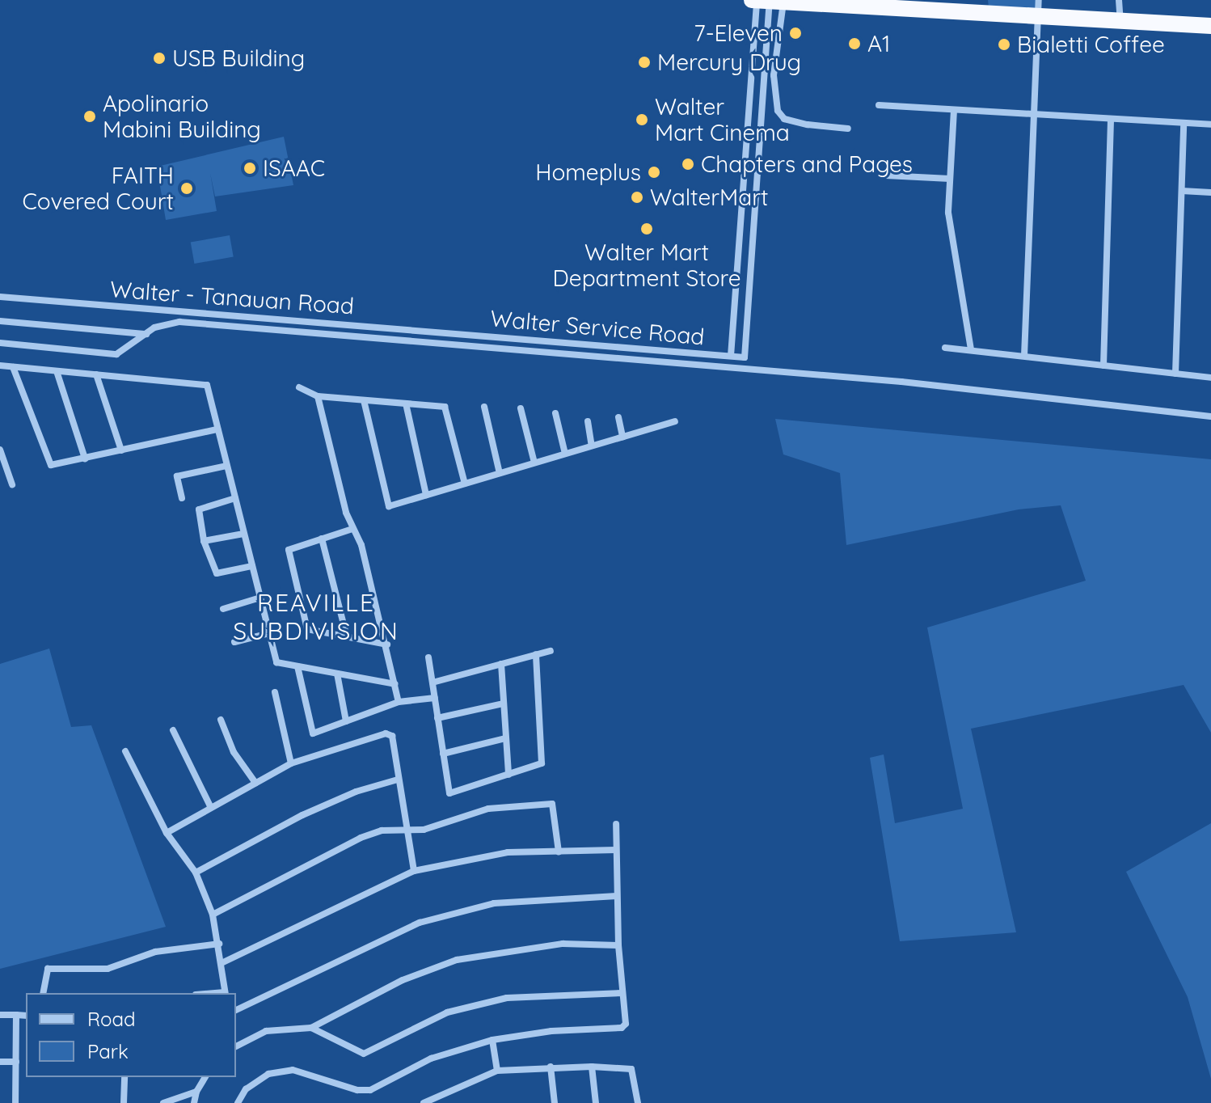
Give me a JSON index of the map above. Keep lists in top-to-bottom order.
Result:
{
  "streets": {
    "street": ["Walter - Tanauan Road", "Walter Service Road"]
  },
  "crossings": [
    ["Walter - Tanauan Road", "Walter Service Road"]
  ],
  "districts": ["REAVILLE SUBDIVISION"],
  "places": [
    "7-Eleven",
    "A1",
    "Bialetti Coffee",
    "USB Building",
    "Mercury Drug",
    "Apolinario Mabini Building",
    "Walter Mart Cinema",
    "Chapters and Pages",
    "ISAAC",
    "Homeplus",
    "FAITH Covered Court",
    "WalterMart",
    "Walter Mart Department Store"
  ],
  "legend": ["Road", "Park"]
}
